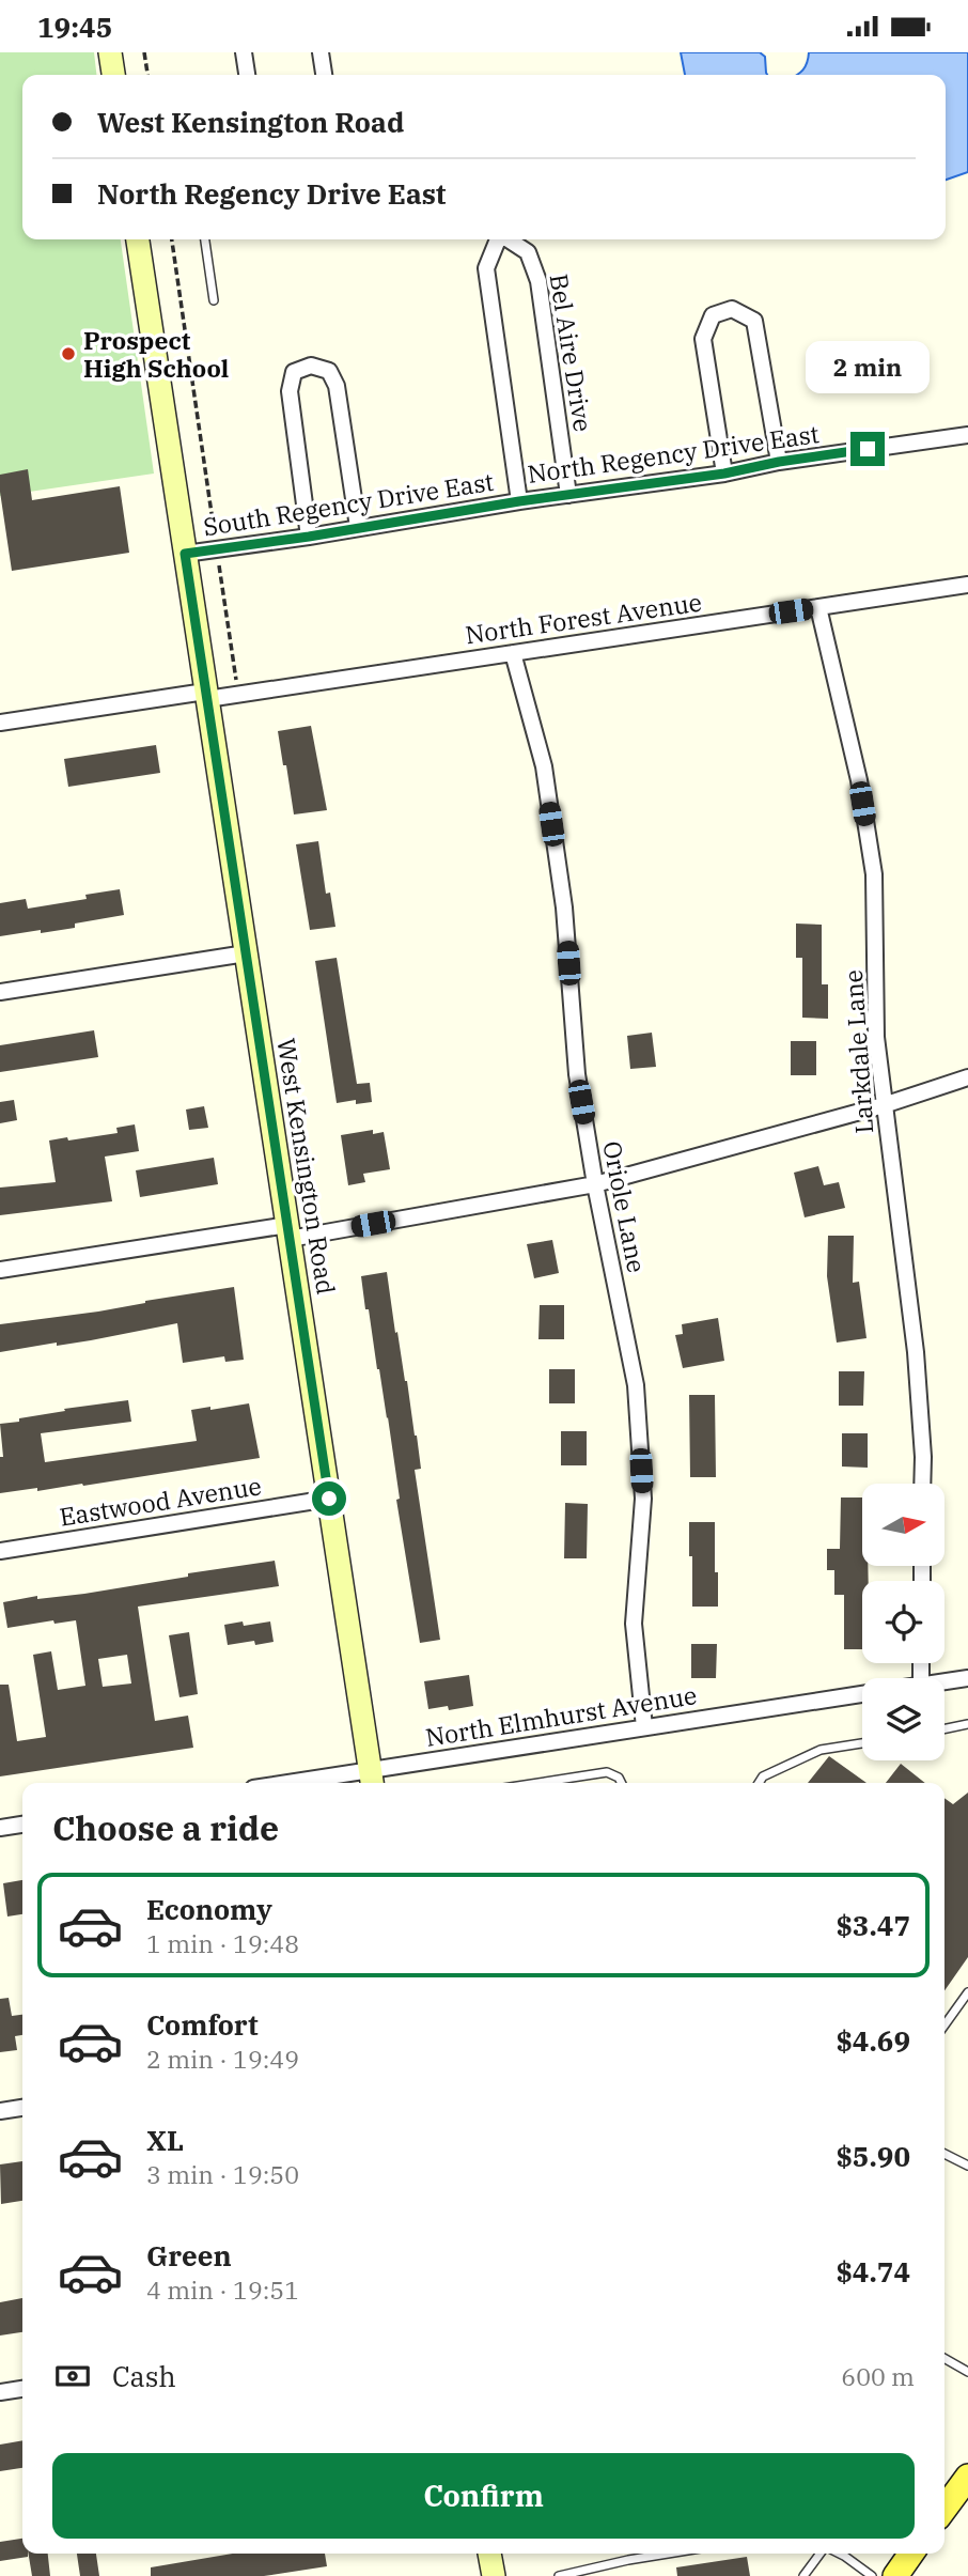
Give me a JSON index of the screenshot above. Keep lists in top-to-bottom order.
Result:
{
  "streets": {
    "main road": ["West Kensington Road"],
    "street": [
      "Bel Aire Drive",
      "North Regency Drive East",
      "South Regency Drive East",
      "North Forest Avenue",
      "Larkdale Lane",
      "Oriole Lane",
      "Eastwood Avenue",
      "North Elmhurst Avenue"
    ]
  },
  "crossings": [
    ["Bel Aire Drive", "North Regency Drive East"],
    ["Bel Aire Drive", "South Regency Drive East"],
    ["North Regency Drive East", "South Regency Drive East"],
    ["South Regency Drive East", "West Kensington Road"],
    ["North Forest Avenue", "Larkdale Lane"],
    ["North Forest Avenue", "West Kensington Road"],
    ["North Forest Avenue", "Oriole Lane"],
    ["West Kensington Road", "Eastwood Avenue"],
    ["West Kensington Road", "North Elmhurst Avenue"],
    ["Oriole Lane", "North Elmhurst Avenue"]
  ],
  "places": ["Prospect High School"],
  "north": "right",
  "page": {
    "status": "19:45",
    "banner": ["West Kensington Road", "North Regency Drive East"],
    "bubble": "2 min",
    "heading": "Choose a ride",
    "list": [
      {
        "name": "Economy",
        "note": "1 min · 19:48",
        "value": "$3.47"
      },
      {
        "name": "Comfort",
        "note": "2 min · 19:49",
        "value": "$4.69"
      },
      {
        "name": "XL",
        "note": "3 min · 19:50",
        "value": "$5.90"
      },
      {
        "name": "Green",
        "note": "4 min · 19:51",
        "value": "$4.74"
      }
    ],
    "pay": ["Cash", "600 m"],
    "buttons": "Confirm"
  }
}
